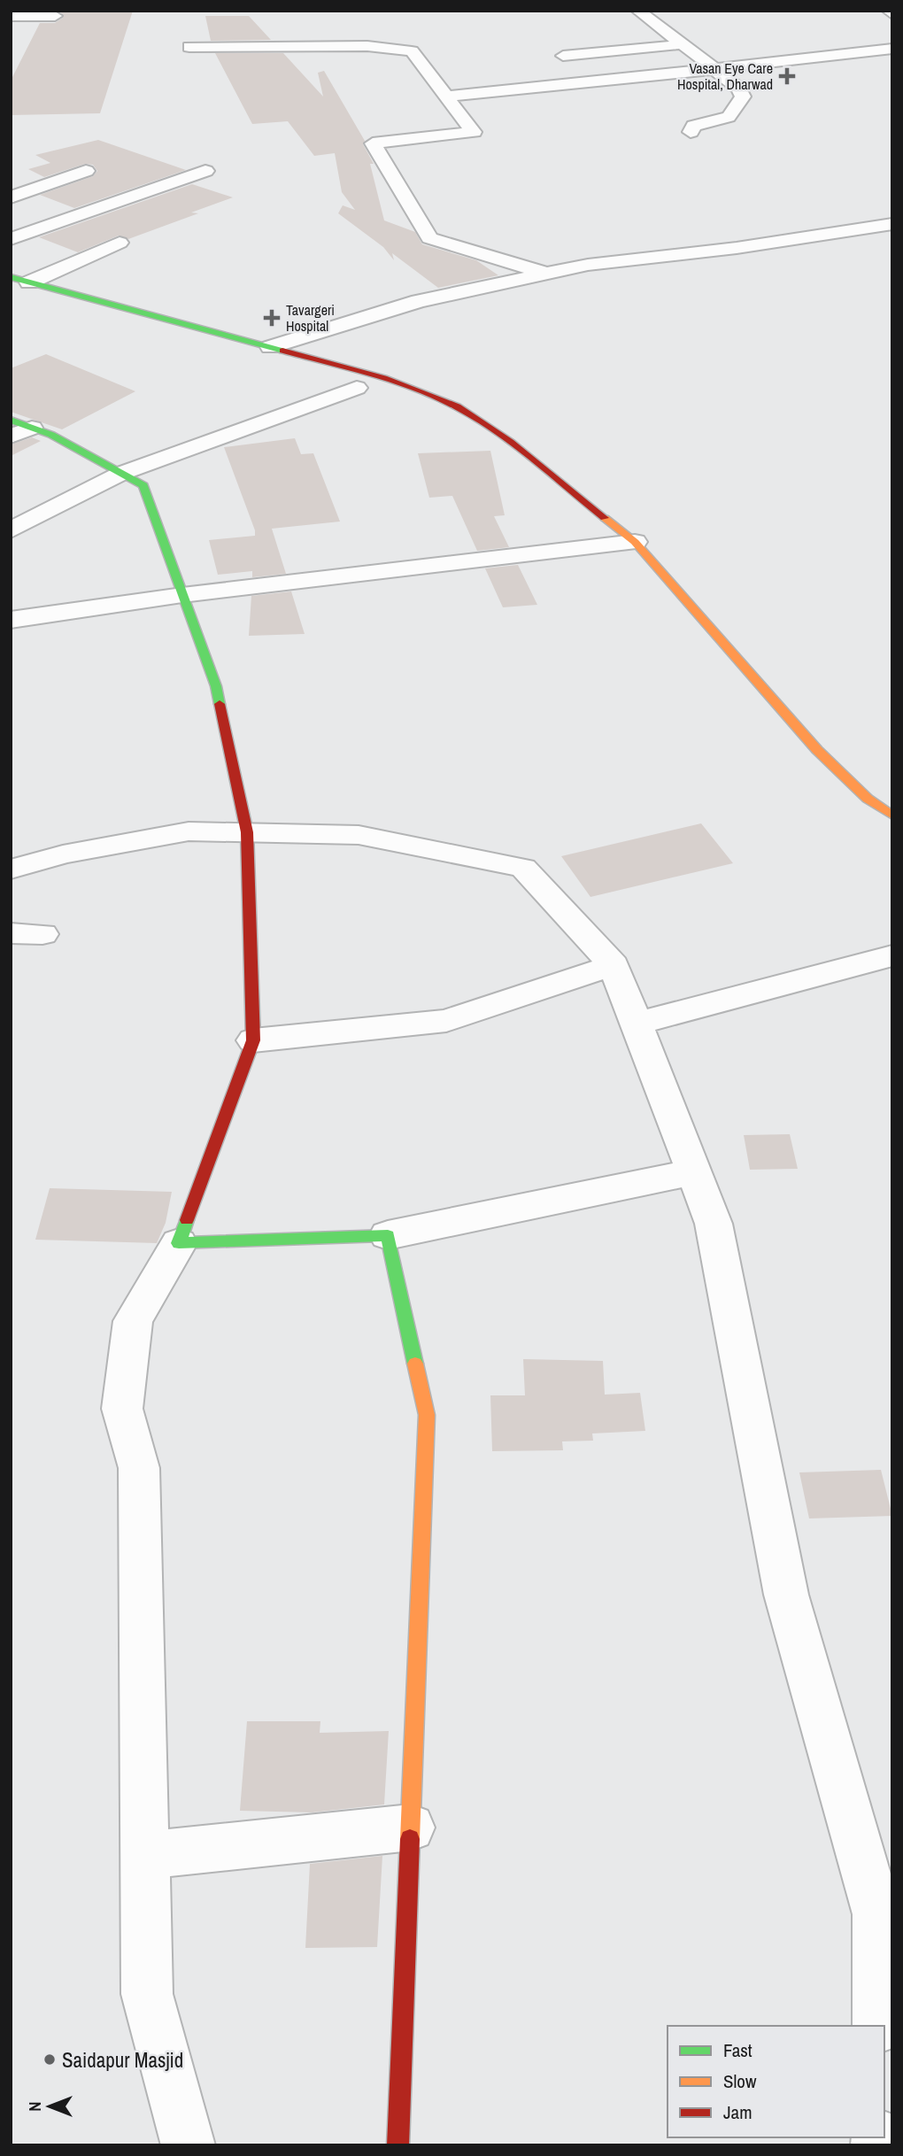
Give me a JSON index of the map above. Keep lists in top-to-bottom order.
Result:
{
  "places": {
    "health": ["Vasan Eye Care Hospital, Dharwad", "Tavargeri Hospital"],
    "other": ["Saidapur Masjid"]
  },
  "legend": ["Fast", "Slow", "Jam"],
  "north": "left"
}
